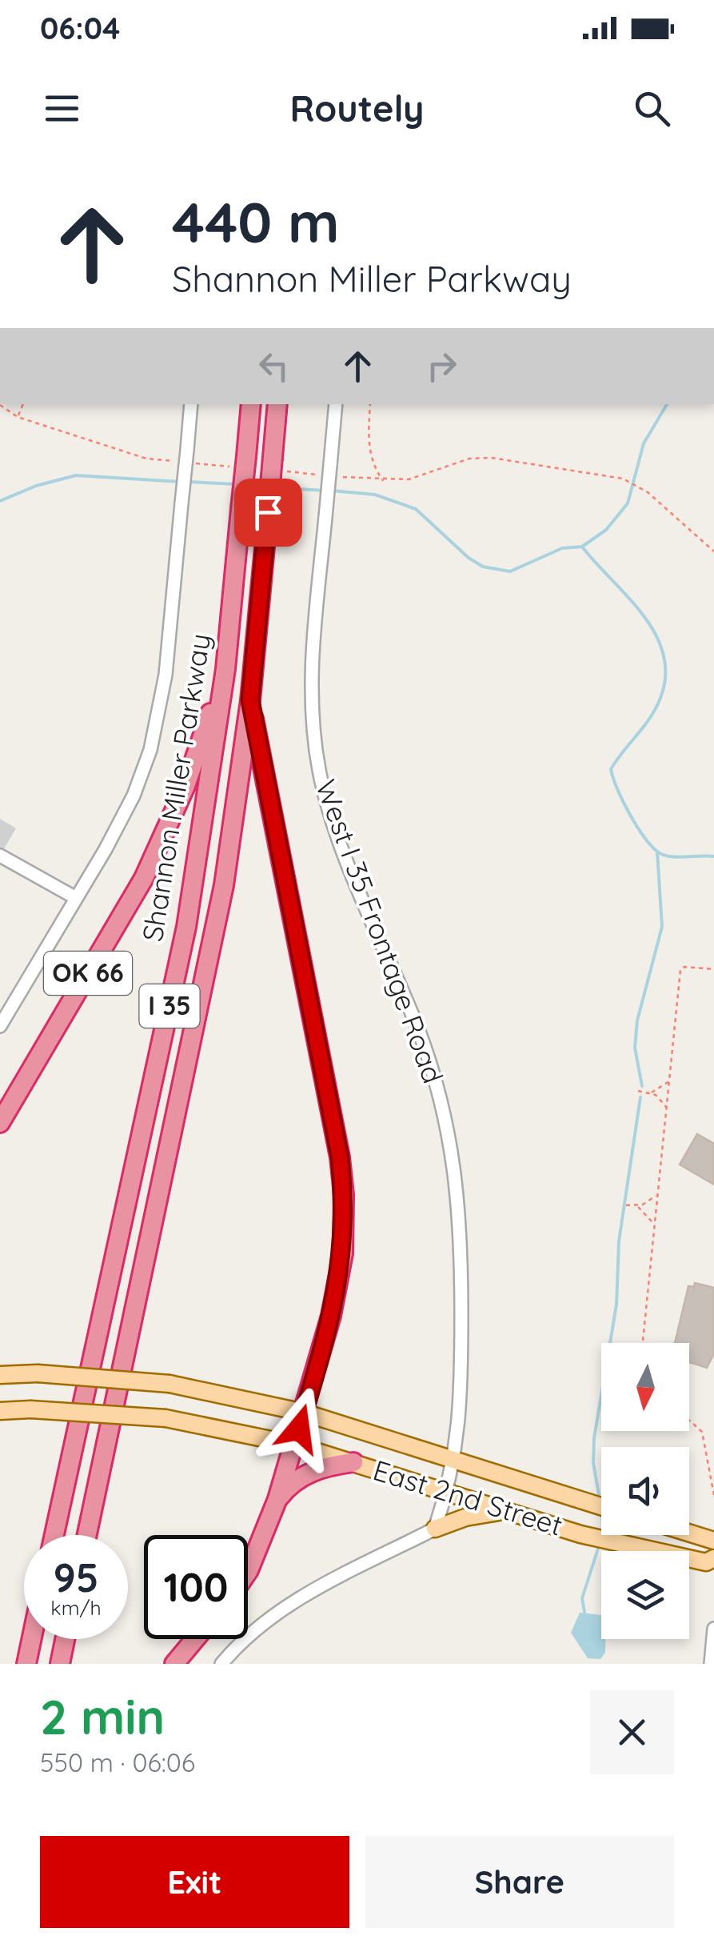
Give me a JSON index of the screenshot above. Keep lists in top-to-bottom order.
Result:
{
  "streets": {
    "highway": ["Shannon Miller Parkway", "OK 66", "I 35"],
    "main road": ["East 2nd Street"],
    "street": ["West I 35 Frontage Road"]
  },
  "crossings": [
    ["Shannon Miller Parkway", "OK 66"],
    ["West I 35 Frontage Road", "East 2nd Street"]
  ],
  "north": "bottom",
  "page": {
    "status": "06:04",
    "header": "Routely",
    "turn": ["440 m", "Shannon Miller Parkway"],
    "speed": "95 km/h",
    "limit": "100",
    "heading": ["2 min", "550 m · 06:06"],
    "buttons": ["Exit", "Share"]
  }
}
